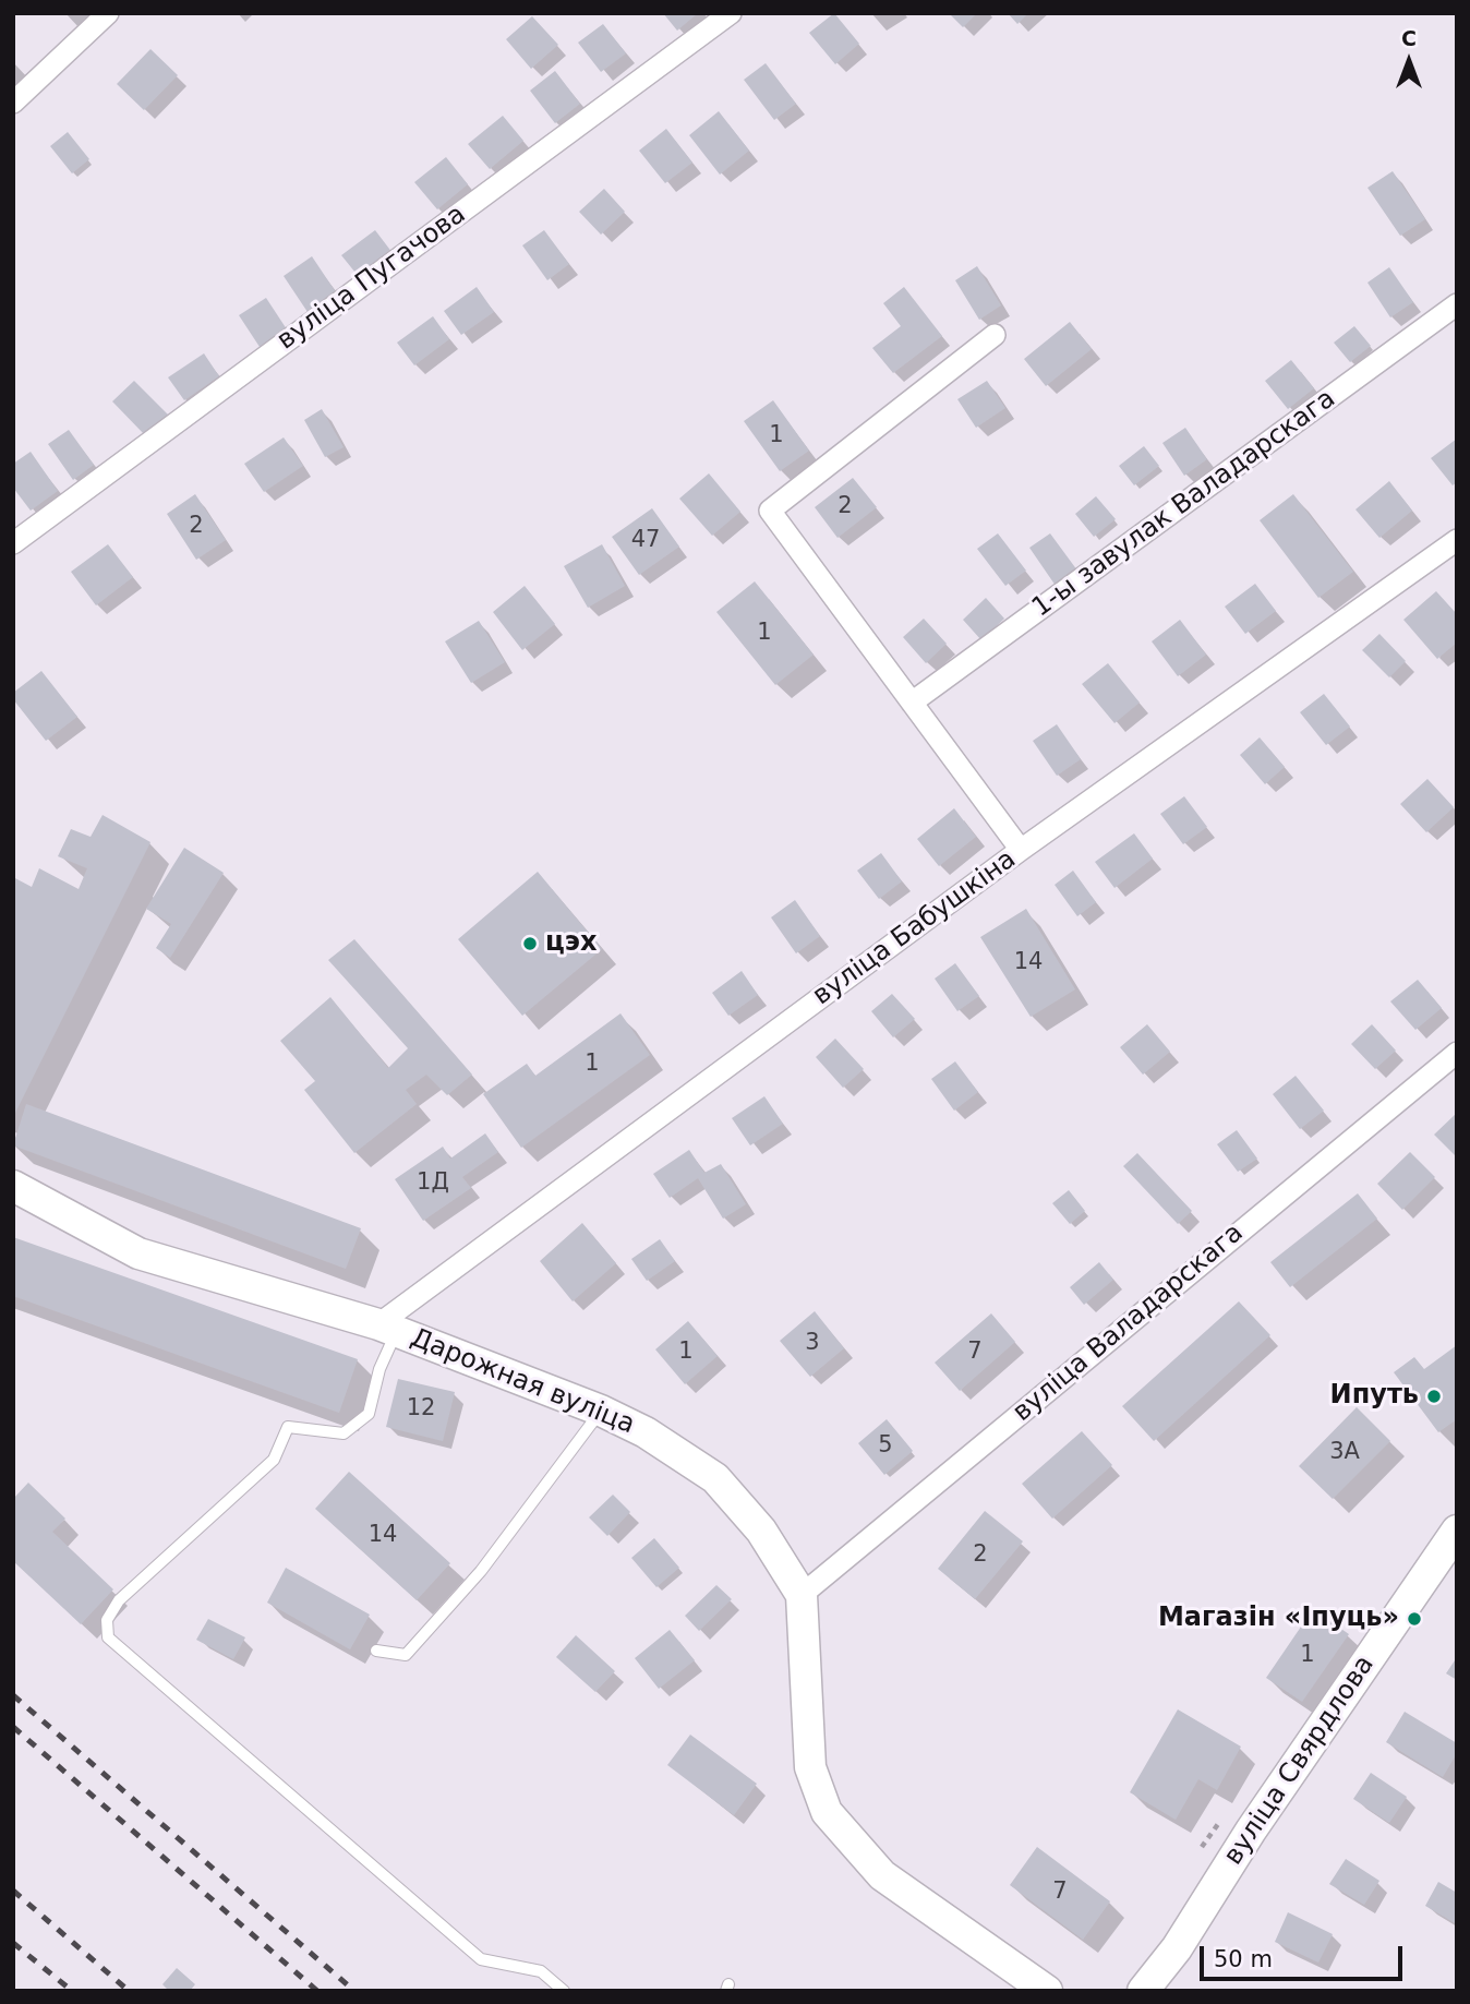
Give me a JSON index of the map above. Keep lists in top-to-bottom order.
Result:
{
  "streets": {
    "street": [
      "вуліца Пугачова",
      "1-ы завулак Валадарскага",
      "вуліца Бабушкіна",
      "вуліца Валадарскага",
      "Дарожная вуліца",
      "вуліца Свярдлова"
    ]
  },
  "crossings": [
    ["вуліца Бабушкіна", "Дарожная вуліца"],
    ["вуліца Валадарскага", "Дарожная вуліца"]
  ],
  "places": ["цэх", "Ипуть", "Магазін «Іпуць»"],
  "house_numbers": [
    "1",
    "2",
    "2",
    "47",
    "1",
    "14",
    "1",
    "1Д",
    "3",
    "1",
    "7",
    "12",
    "5",
    "3А",
    "14",
    "2",
    "1",
    "7"
  ],
  "scale_bar": "50 m",
  "north": "top"
}
